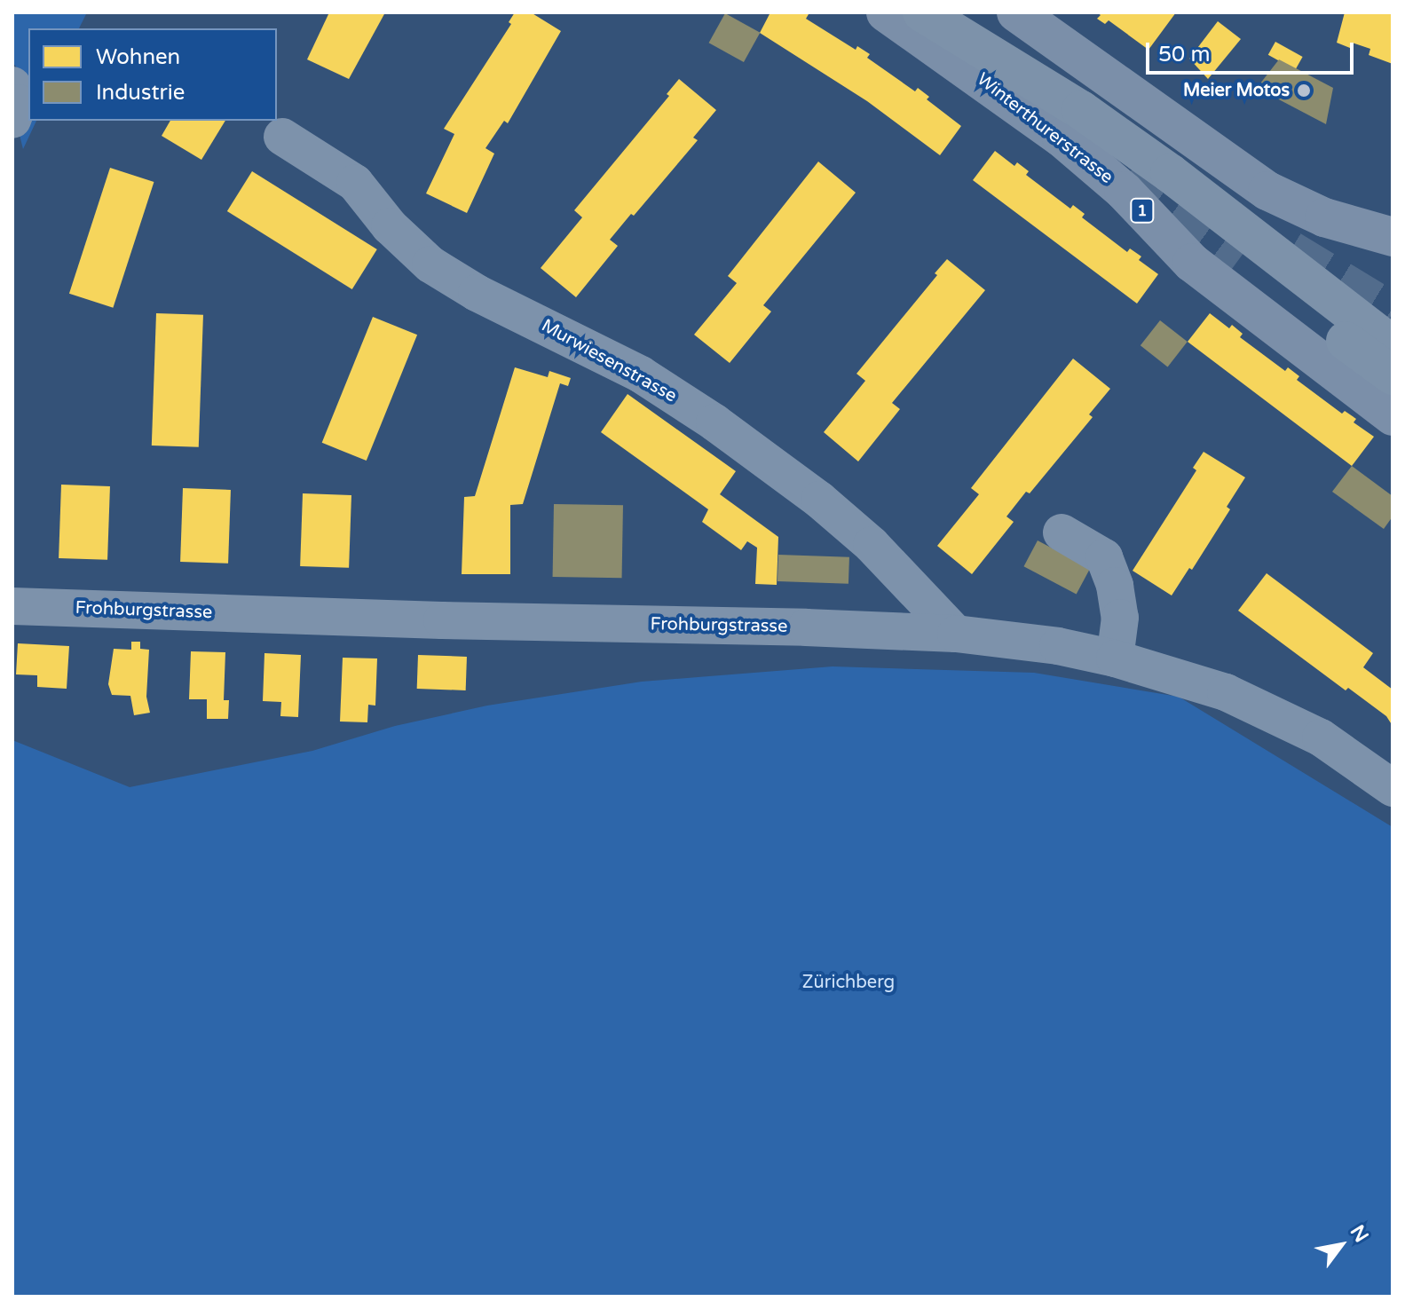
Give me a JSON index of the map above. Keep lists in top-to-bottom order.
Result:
{
  "streets": {
    "main road": ["Winterthurerstrasse", "1"],
    "street": ["Murwiesenstrasse", "Frohburgstrasse"]
  },
  "crossings": [
    ["Murwiesenstrasse", "Frohburgstrasse"]
  ],
  "parks": ["Zürichberg"],
  "places": ["Meier Motos"],
  "legend": ["Wohnen", "Industrie"],
  "scale_bar": "50 m",
  "north": "top right"
}
